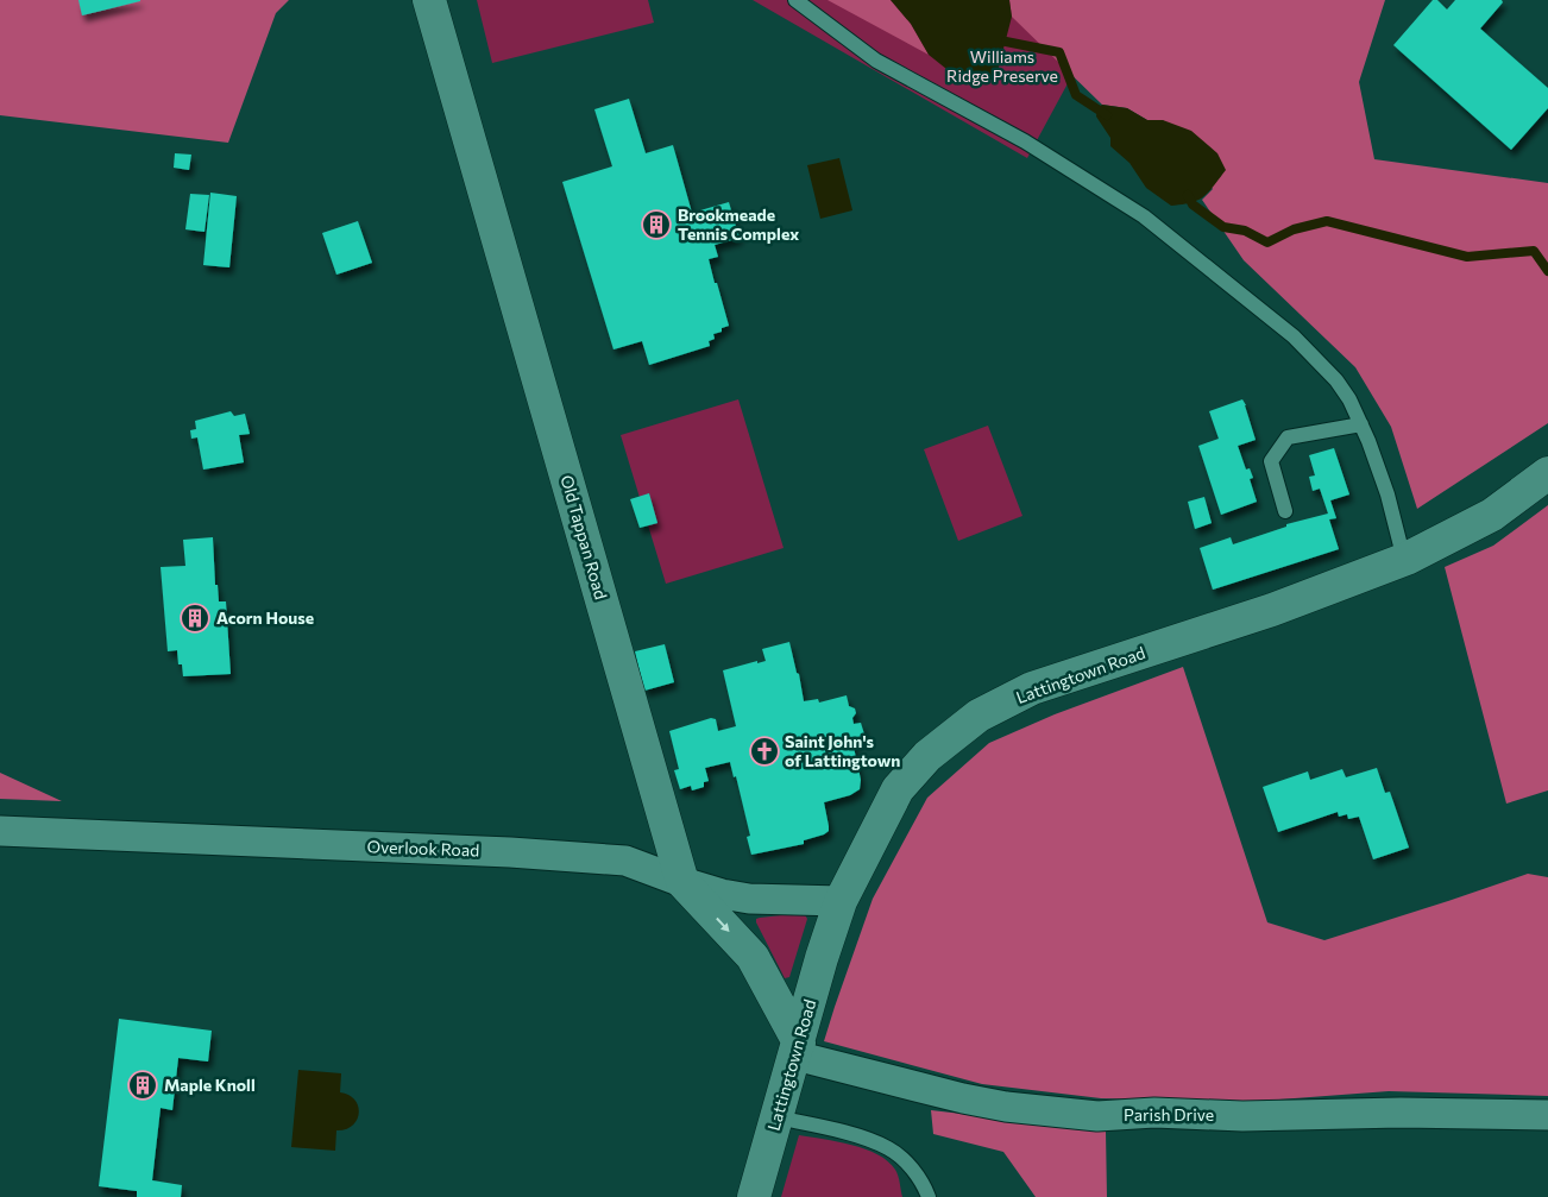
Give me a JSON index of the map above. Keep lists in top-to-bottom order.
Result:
{
  "streets": {
    "street": [
      "Old Tappan Road",
      "Lattingtown Road",
      "Overlook Road",
      "Parish Drive"
    ]
  },
  "crossings": [
    ["Old Tappan Road", "Lattingtown Road"],
    ["Old Tappan Road", "Overlook Road"],
    ["Old Tappan Road", "Parish Drive"],
    ["Lattingtown Road", "Overlook Road"],
    ["Lattingtown Road", "Parish Drive"]
  ],
  "parks": ["Williams Ridge Preserve"],
  "places": {
    "building": ["Brookmeade Tennis Complex", "Acorn House", "Maple Knoll"],
    "church": ["Saint John's of Lattingtown"]
  }
}
